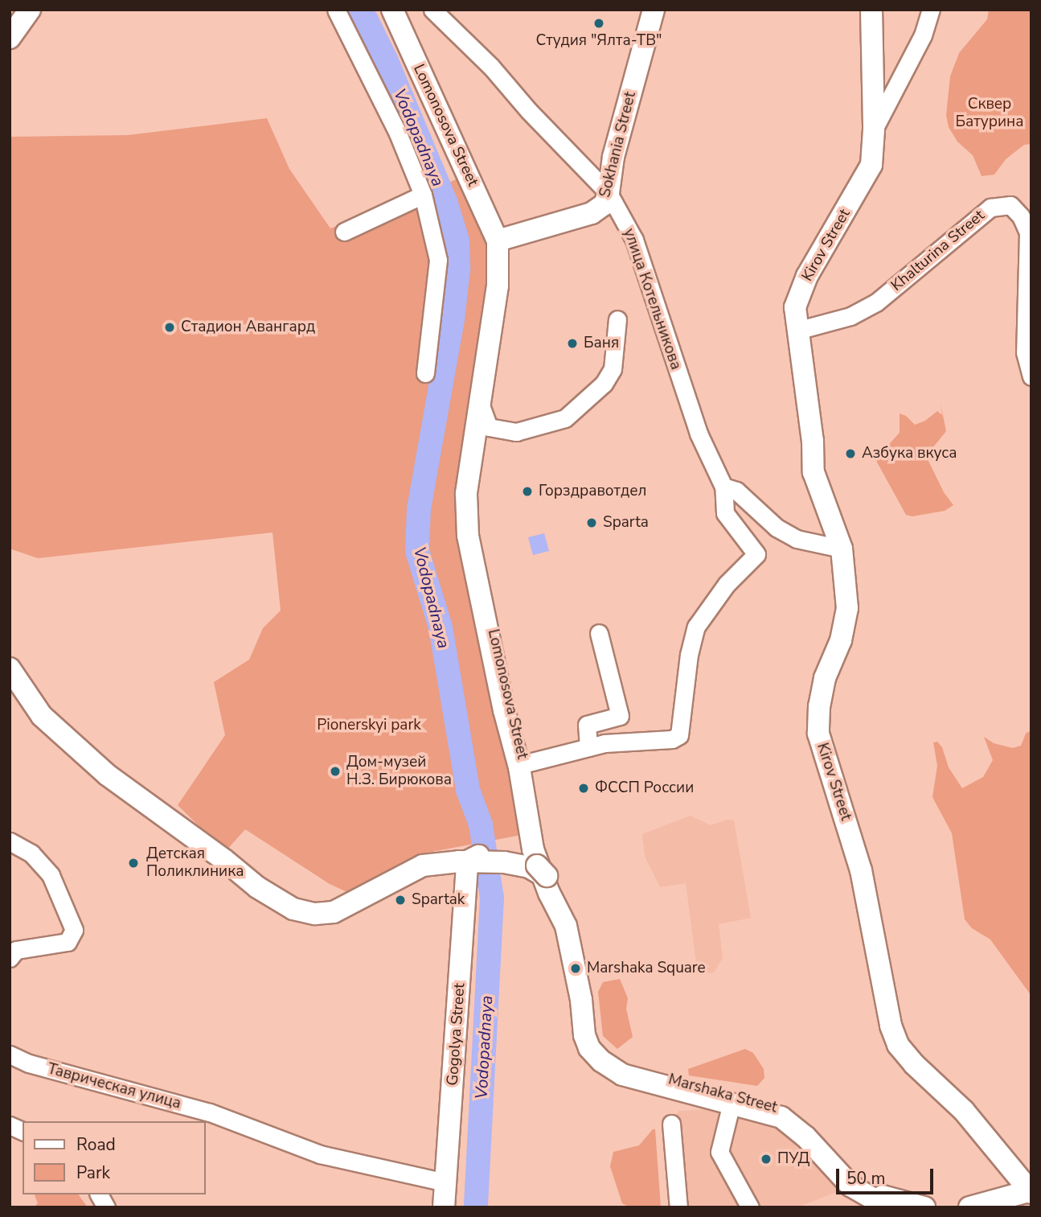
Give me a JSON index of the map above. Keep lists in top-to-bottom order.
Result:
{
  "streets": {
    "main road": [
      "Lomonosova Street",
      "Sokhania Street",
      "Kirov Street",
      "Gogolya Street",
      "Marshaka Street"
    ],
    "street": ["Khalturina Street", "улица Котельникова", "Таврическая улица"]
  },
  "crossings": [
    ["Lomonosova Street", "Sokhania Street"],
    ["Lomonosova Street", "Marshaka Street"],
    ["Sokhania Street", "улица Котельникова"],
    ["Kirov Street", "Khalturina Street"],
    ["Gogolya Street", "Таврическая улица"]
  ],
  "water": ["Vodopadnaya"],
  "parks": ["Сквер Батурина", "Pionerskyi park"],
  "places": [
    "Студия \"Ялта-ТВ\"",
    "Стадион Авангард",
    "Баня",
    "Азбука вкуса",
    "Горздравотдел",
    "Sparta",
    "Дом-музей Н.З. Бирюкова",
    "ФССП России",
    "Детская Поликлиника",
    "Spartak",
    "Marshaka Square",
    "ПУД"
  ],
  "legend": ["Road", "Park"],
  "scale_bar": "50 m"
}
